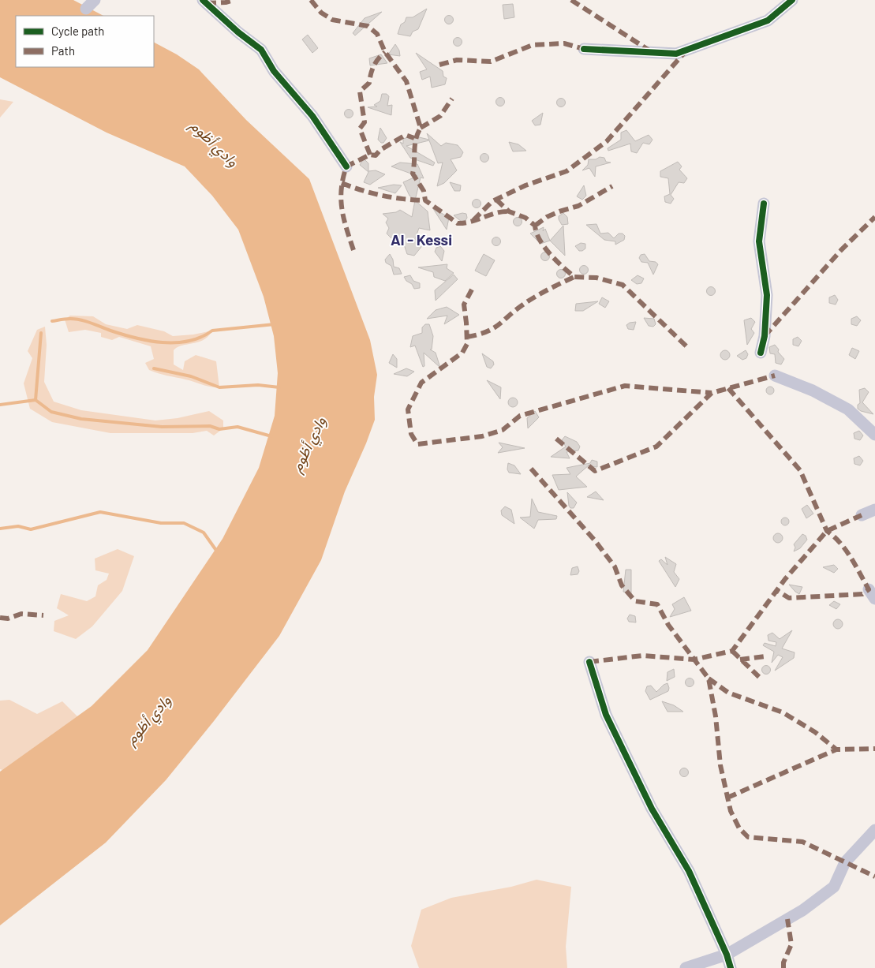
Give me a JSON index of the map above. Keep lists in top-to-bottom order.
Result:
{
  "districts": ["Al - Kessi"],
  "water": ["وادي أظوم"],
  "legend": ["Cycle path", "Path"]
}
